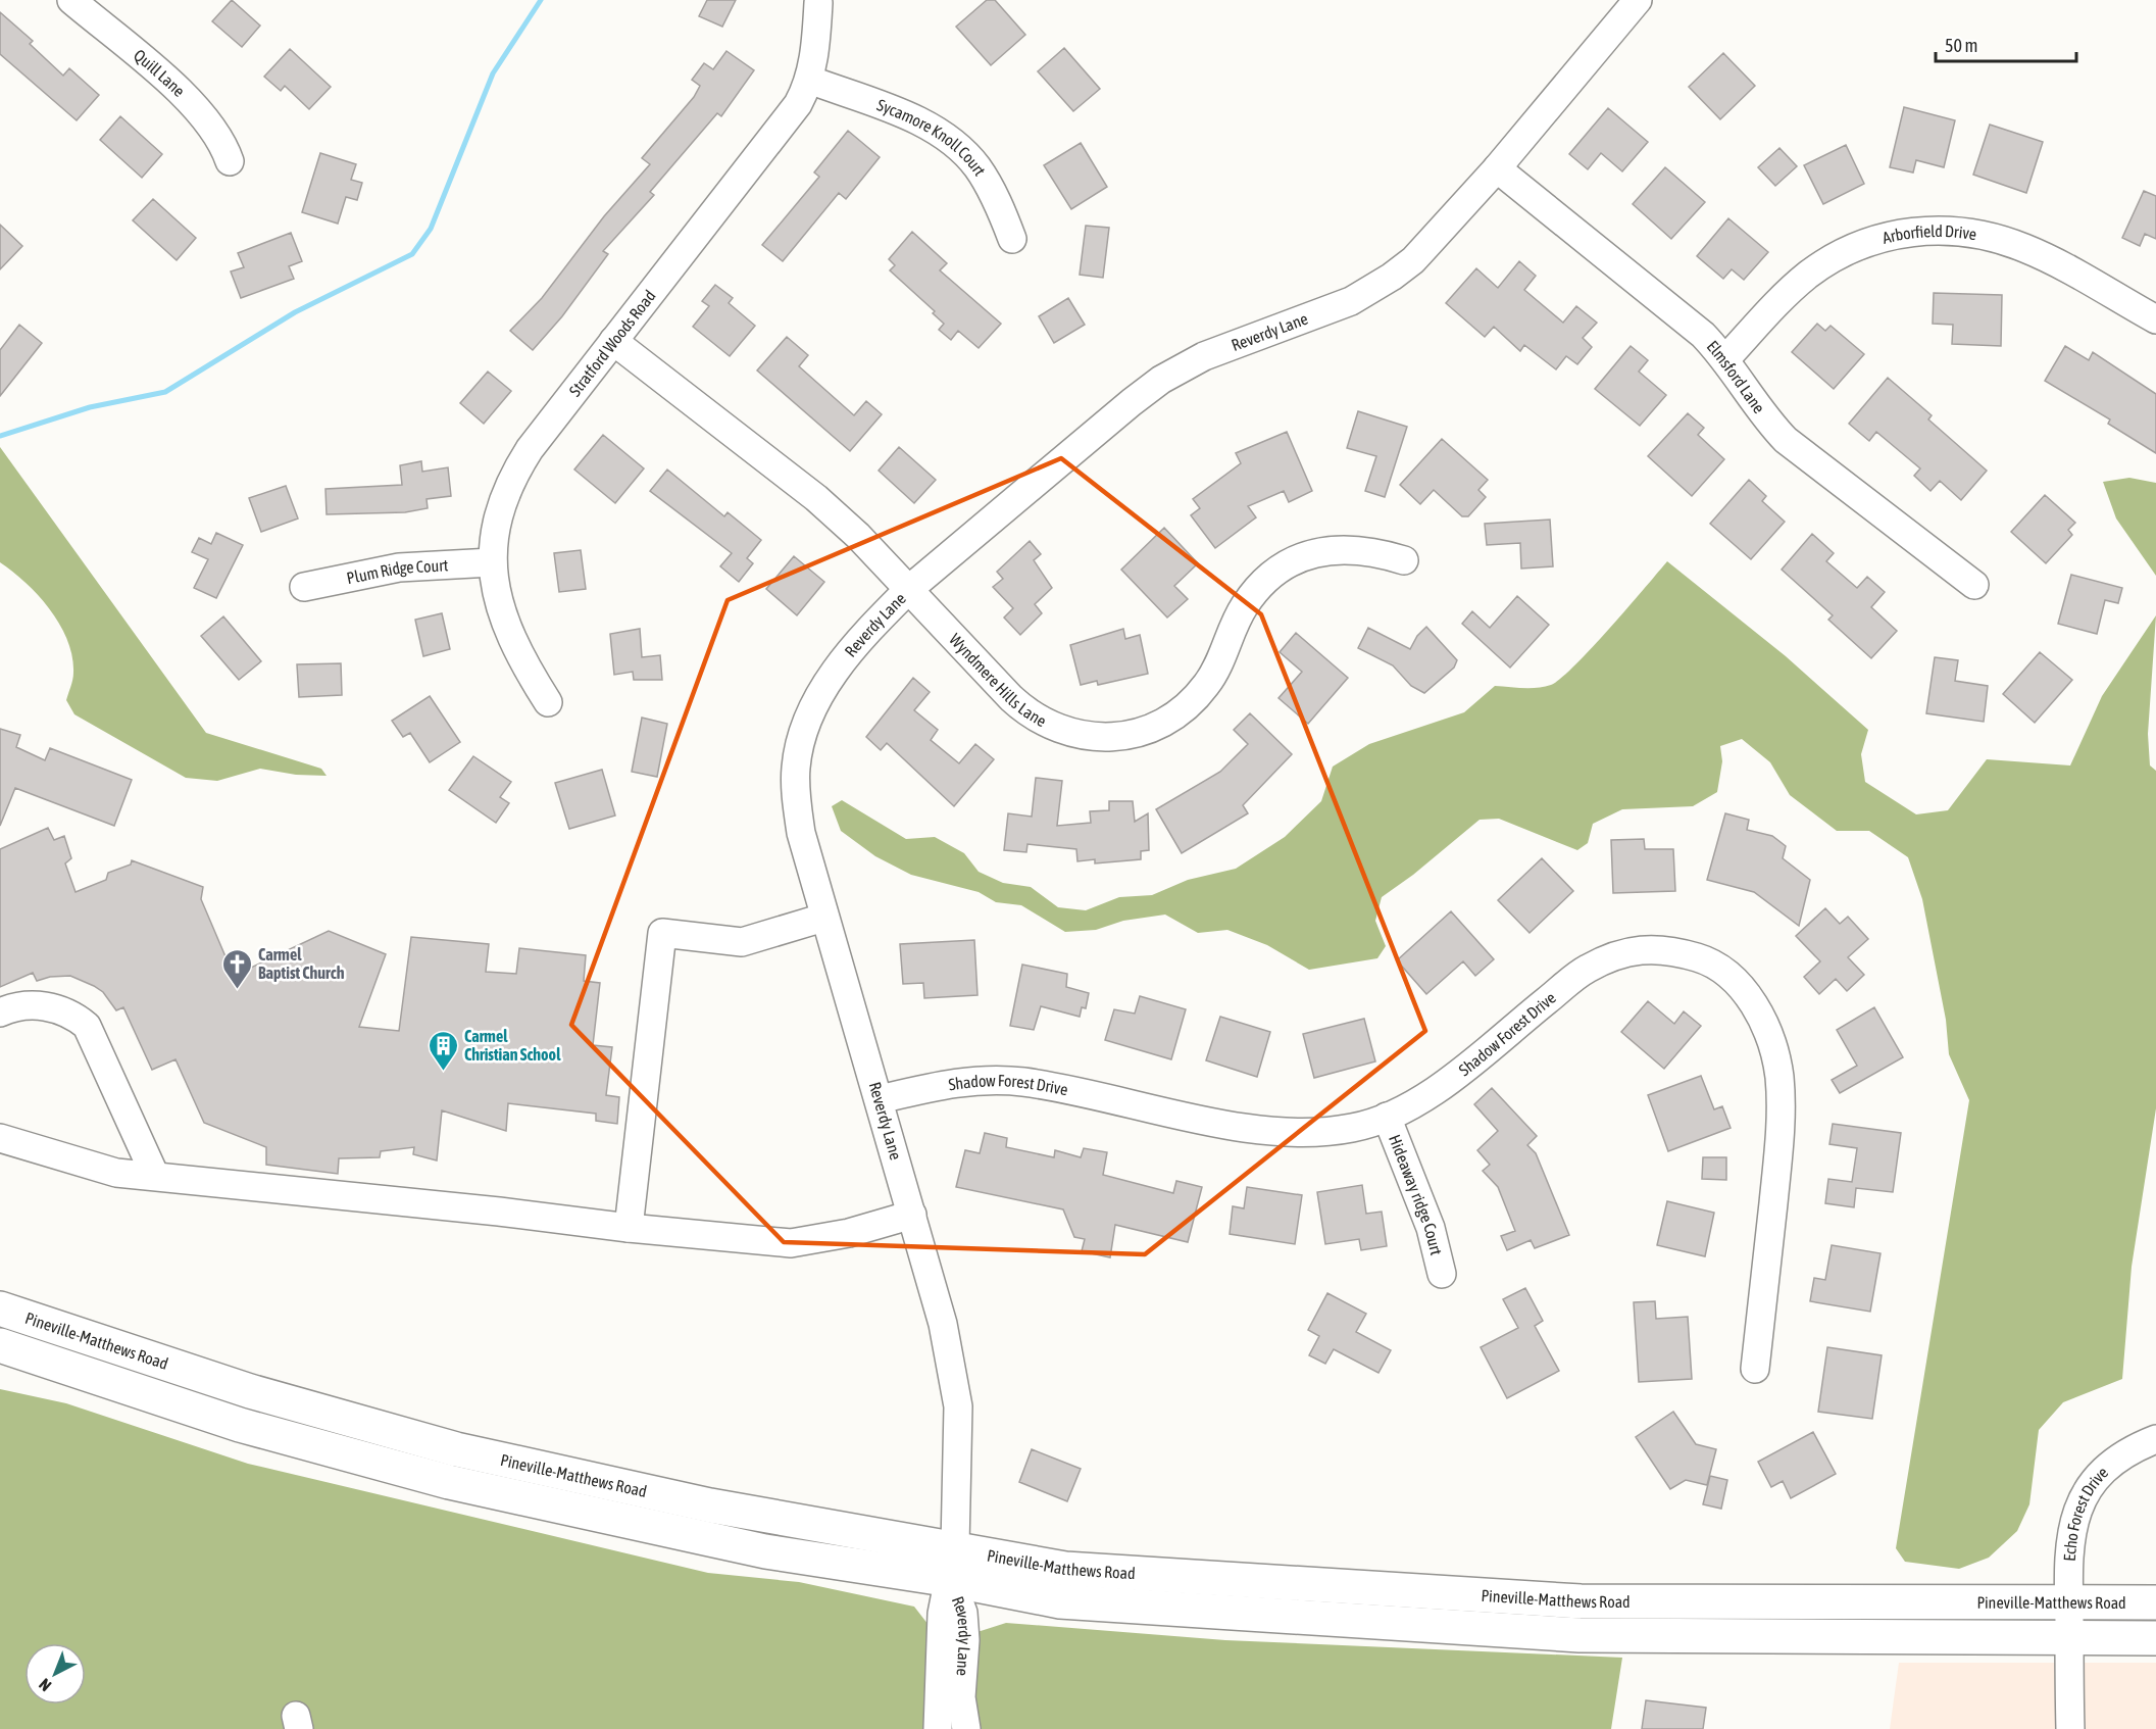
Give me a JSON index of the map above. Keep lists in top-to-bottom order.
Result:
{
  "streets": {
    "main road": ["Pineville-Matthews Road"],
    "street": [
      "Quill Lane",
      "Sycamore Knoll Court",
      "Arborfield Drive",
      "Reverdy Lane",
      "Stratford Woods Road",
      "Elmsford Lane",
      "Plum Ridge Court",
      "Wyndmere Hills Lane",
      "Shadow Forest Drive",
      "Hideaway ridge Court",
      "Echo Forest Drive"
    ]
  },
  "crossings": [
    ["Sycamore Knoll Court", "Stratford Woods Road"],
    ["Arborfield Drive", "Elmsford Lane"],
    ["Reverdy Lane", "Elmsford Lane"],
    ["Reverdy Lane", "Wyndmere Hills Lane"],
    ["Reverdy Lane", "Shadow Forest Drive"],
    ["Reverdy Lane", "Pineville-Matthews Road"],
    ["Stratford Woods Road", "Plum Ridge Court"],
    ["Stratford Woods Road", "Wyndmere Hills Lane"],
    ["Shadow Forest Drive", "Hideaway ridge Court"],
    ["Pineville-Matthews Road", "Echo Forest Drive"]
  ],
  "places": {
    "church": ["Carmel Baptist Church"],
    "building": ["Carmel Christian School"]
  },
  "scale_bar": "50 m",
  "north": "bottom left"
}
